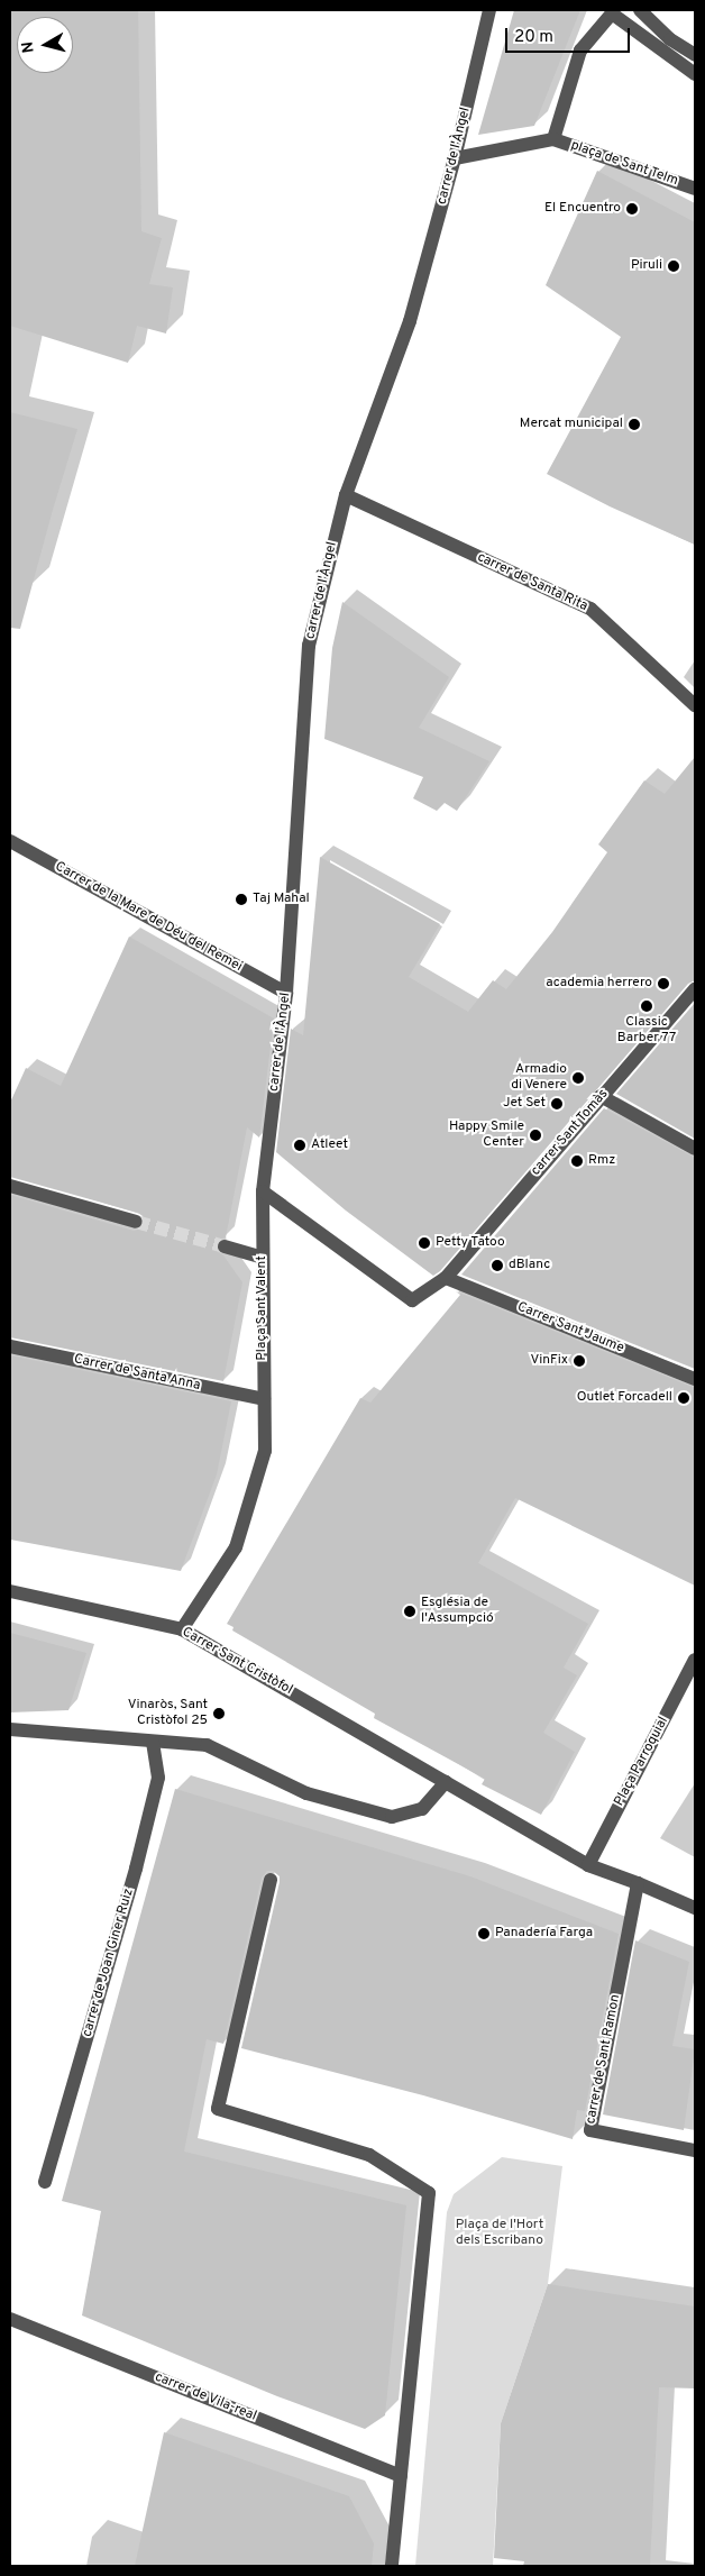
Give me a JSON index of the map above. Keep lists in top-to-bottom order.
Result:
{
  "streets": {
    "street": [
      "carrer de l'Àngel",
      "plaça de Sant Telm",
      "carrer de Santa Rita",
      "Carrer de la Mare de Déu del Remei",
      "carrer Sant Tomàs",
      "Plaça Sant Valent",
      "Carrer Sant Jaume",
      "Carrer de Santa Anna",
      "Carrer Sant Cristòfol",
      "Plaça Parroquial",
      "carrer de Joan Giner Ruiz",
      "carrer de Sant Ramon",
      "carrer de Vila-real"
    ]
  },
  "crossings": [
    ["carrer de l'Àngel", "plaça de Sant Telm"],
    ["carrer de l'Àngel", "carrer de Santa Rita"],
    ["carrer de l'Àngel", "Carrer de la Mare de Déu del Remei"],
    ["carrer de l'Àngel", "Plaça Sant Valent"],
    ["carrer Sant Tomàs", "Carrer Sant Jaume"],
    ["Plaça Sant Valent", "Carrer de Santa Anna"],
    ["Plaça Sant Valent", "Carrer Sant Cristòfol"],
    ["Carrer Sant Cristòfol", "Plaça Parroquial"],
    ["Carrer Sant Cristòfol", "carrer de Sant Ramon"]
  ],
  "parks": ["Plaça de l'Hort dels Escribano"],
  "places": [
    "El Encuentro",
    "Piruli",
    "Mercat municipal",
    "Taj Mahal",
    "academia herrero",
    "Classic Barber 77",
    "Armadio di Venere",
    "Jet Set",
    "Happy Smile Center",
    "Atleet",
    "Rmz",
    "Petty Tatoo",
    "dBlanc",
    "VinFix",
    "Outlet Forcadell",
    "Església de l'Assumpció",
    "Vinaròs, Sant Cristòfol 25",
    "Panadería Farga"
  ],
  "scale_bar": "20 m",
  "north": "left"
}
